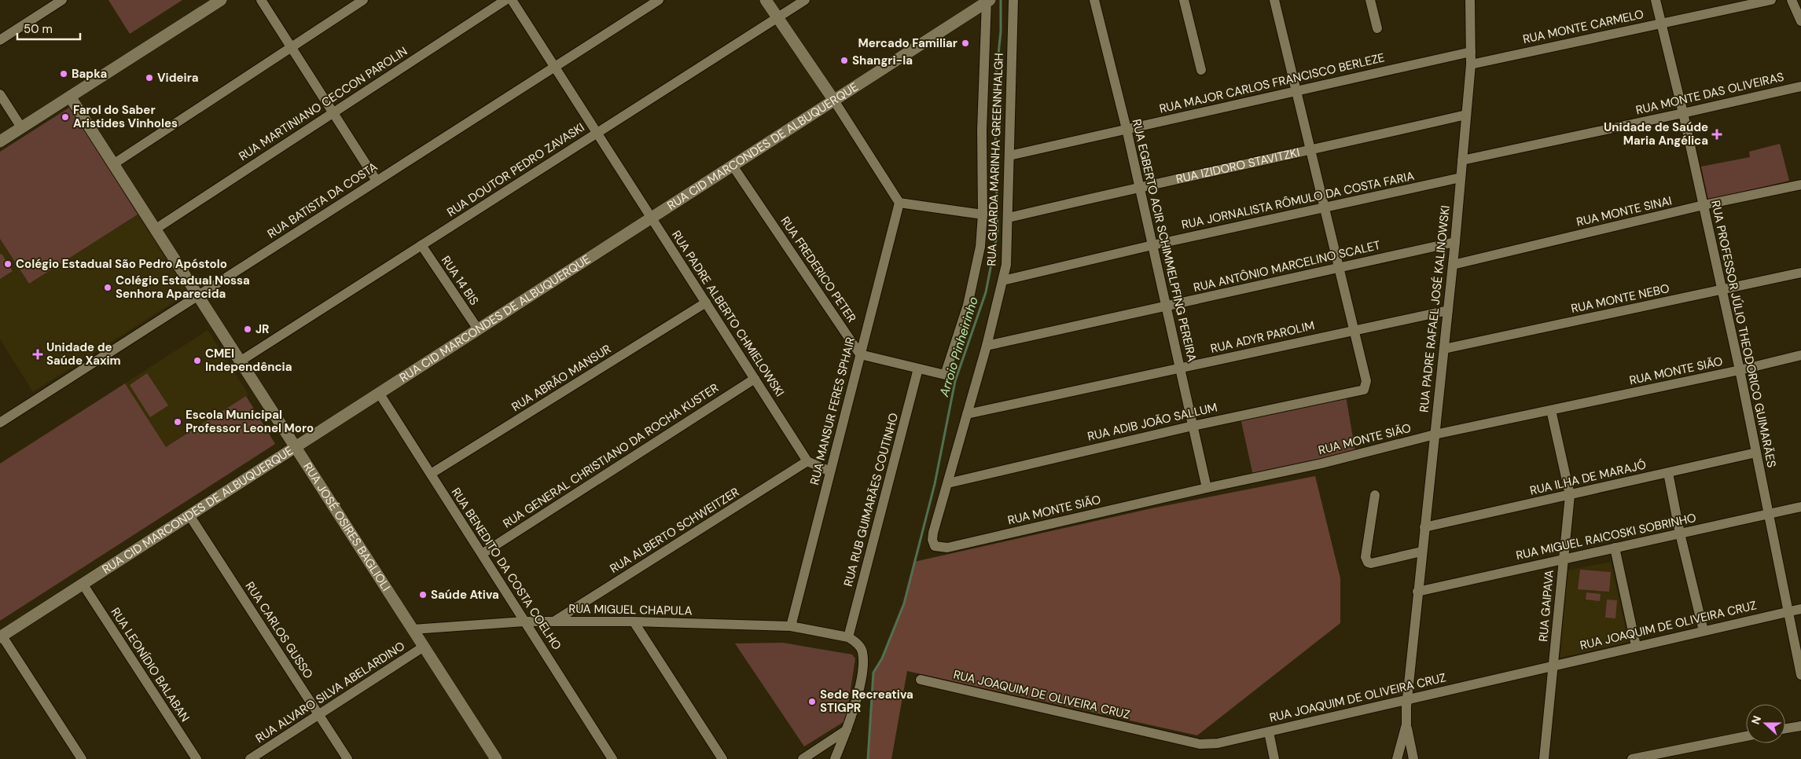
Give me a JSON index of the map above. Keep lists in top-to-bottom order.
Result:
{
  "streets": {
    "street": [
      "RUA MONTE CARMELO",
      "RUA MAJOR CARLOS FRANCISCO BERLEZE",
      "RUA MONTE DAS OLIVEIRAS",
      "RUA MARTINIANO CECCON PAROLIN",
      "RUA CID MARCONDES DE ALBUQUERQUE",
      "RUA GUARDA MARINHA GREENNHALGH",
      "RUA IZIDORO STAVITZKI",
      "RUA DOUTOR PEDRO ZAVASKI",
      "RUA BATISTA DA COSTA",
      "RUA JORNALISTA RÔMULO DA COSTA FARIA",
      "RUA MONTE SINAI",
      "RUA EGBERTO ACIR SCHIMMELPFING PEREIRA",
      "RUA ANTÔNIO MARCELINO SCALET",
      "RUA FREDERICO PETER",
      "RUA 14 BIS",
      "RUA MONTE NEBO",
      "RUA PADRE RAFAEL JOSÉ KALINOWSKI",
      "RUA PADRE ALBERTO CHMIELOWSKI",
      "RUA PROFESSOR JÚLIO THEODORICO GUIMARÃES",
      "RUA ADYR PAROLIM",
      "RUA MONTE SIÃO",
      "RUA ABRÃO MANSUR",
      "RUA MANSUR FERES SPHAIR",
      "RUA ADIB JOÃO SALLUM",
      "RUA GENERAL CHRISTIANO DA ROCHA KUSTER",
      "RUA ILHA DE MARAJÓ",
      "RUA RUB GUIMARÃES COUTINHO",
      "RUA JOSÉ OSIRES BAGLIOLI",
      "RUA ALBERTO SCHWEITZER",
      "RUA MIGUEL RAICOSKI SOBRINHO",
      "RUA BENEDITO DA COSTA COELHO",
      "RUA GAIPAVA",
      "RUA MIGUEL CHAPULA",
      "RUA JOAQUIM DE OLIVEIRA CRUZ",
      "RUA CARLOS GUSSO",
      "RUA LEONÍDIO BALABAN",
      "RUA ALVARO SILVA ABELARDINO"
    ]
  },
  "crossings": [
    ["RUA MONTE CARMELO", "RUA PADRE RAFAEL JOSÉ KALINOWSKI"],
    ["RUA MONTE CARMELO", "RUA PROFESSOR JÚLIO THEODORICO GUIMARÃES"],
    ["RUA MAJOR CARLOS FRANCISCO BERLEZE", "RUA GUARDA MARINHA GREENNHALGH"],
    ["RUA MAJOR CARLOS FRANCISCO BERLEZE", "RUA EGBERTO ACIR SCHIMMELPFING PEREIRA"],
    ["RUA MAJOR CARLOS FRANCISCO BERLEZE", "RUA PADRE RAFAEL JOSÉ KALINOWSKI"],
    ["RUA MONTE DAS OLIVEIRAS", "RUA PADRE RAFAEL JOSÉ KALINOWSKI"],
    ["RUA MONTE DAS OLIVEIRAS", "RUA PROFESSOR JÚLIO THEODORICO GUIMARÃES"],
    ["RUA MARTINIANO CECCON PAROLIN", "RUA JOSÉ OSIRES BAGLIOLI"],
    ["RUA CID MARCONDES DE ALBUQUERQUE", "RUA GUARDA MARINHA GREENNHALGH"],
    ["RUA CID MARCONDES DE ALBUQUERQUE", "RUA FREDERICO PETER"],
    ["RUA CID MARCONDES DE ALBUQUERQUE", "RUA 14 BIS"],
    ["RUA CID MARCONDES DE ALBUQUERQUE", "RUA PADRE ALBERTO CHMIELOWSKI"],
    ["RUA CID MARCONDES DE ALBUQUERQUE", "RUA JOSÉ OSIRES BAGLIOLI"],
    ["RUA CID MARCONDES DE ALBUQUERQUE", "RUA BENEDITO DA COSTA COELHO"],
    ["RUA CID MARCONDES DE ALBUQUERQUE", "RUA CARLOS GUSSO"],
    ["RUA CID MARCONDES DE ALBUQUERQUE", "RUA LEONÍDIO BALABAN"],
    ["RUA GUARDA MARINHA GREENNHALGH", "RUA IZIDORO STAVITZKI"],
    ["RUA GUARDA MARINHA GREENNHALGH", "RUA JORNALISTA RÔMULO DA COSTA FARIA"],
    ["RUA GUARDA MARINHA GREENNHALGH", "RUA ANTÔNIO MARCELINO SCALET"],
    ["RUA GUARDA MARINHA GREENNHALGH", "RUA ADYR PAROLIM"],
    ["RUA GUARDA MARINHA GREENNHALGH", "RUA MONTE SIÃO"],
    ["RUA GUARDA MARINHA GREENNHALGH", "RUA ADIB JOÃO SALLUM"],
    ["RUA GUARDA MARINHA GREENNHALGH", "RUA RUB GUIMARÃES COUTINHO"],
    ["RUA IZIDORO STAVITZKI", "RUA EGBERTO ACIR SCHIMMELPFING PEREIRA"],
    ["RUA IZIDORO STAVITZKI", "RUA PADRE RAFAEL JOSÉ KALINOWSKI"],
    ["RUA DOUTOR PEDRO ZAVASKI", "RUA 14 BIS"],
    ["RUA DOUTOR PEDRO ZAVASKI", "RUA PADRE ALBERTO CHMIELOWSKI"],
    ["RUA DOUTOR PEDRO ZAVASKI", "RUA JOSÉ OSIRES BAGLIOLI"],
    ["RUA BATISTA DA COSTA", "RUA PADRE ALBERTO CHMIELOWSKI"],
    ["RUA BATISTA DA COSTA", "RUA JOSÉ OSIRES BAGLIOLI"],
    ["RUA JORNALISTA RÔMULO DA COSTA FARIA", "RUA EGBERTO ACIR SCHIMMELPFING PEREIRA"],
    ["RUA JORNALISTA RÔMULO DA COSTA FARIA", "RUA PADRE RAFAEL JOSÉ KALINOWSKI"],
    ["RUA MONTE SINAI", "RUA PADRE RAFAEL JOSÉ KALINOWSKI"],
    ["RUA MONTE SINAI", "RUA PROFESSOR JÚLIO THEODORICO GUIMARÃES"],
    ["RUA EGBERTO ACIR SCHIMMELPFING PEREIRA", "RUA ANTÔNIO MARCELINO SCALET"],
    ["RUA EGBERTO ACIR SCHIMMELPFING PEREIRA", "RUA ADYR PAROLIM"],
    ["RUA EGBERTO ACIR SCHIMMELPFING PEREIRA", "RUA MONTE SIÃO"],
    ["RUA EGBERTO ACIR SCHIMMELPFING PEREIRA", "RUA ADIB JOÃO SALLUM"],
    ["RUA ANTÔNIO MARCELINO SCALET", "RUA PADRE RAFAEL JOSÉ KALINOWSKI"],
    ["RUA FREDERICO PETER", "RUA MANSUR FERES SPHAIR"],
    ["RUA MONTE NEBO", "RUA PADRE RAFAEL JOSÉ KALINOWSKI"],
    ["RUA MONTE NEBO", "RUA PROFESSOR JÚLIO THEODORICO GUIMARÃES"],
    ["RUA PADRE RAFAEL JOSÉ KALINOWSKI", "RUA ADYR PAROLIM"],
    ["RUA PADRE RAFAEL JOSÉ KALINOWSKI", "RUA MONTE SIÃO"],
    ["RUA PADRE RAFAEL JOSÉ KALINOWSKI", "RUA ILHA DE MARAJÓ"],
    ["RUA PADRE RAFAEL JOSÉ KALINOWSKI", "RUA MIGUEL RAICOSKI SOBRINHO"],
    ["RUA PADRE RAFAEL JOSÉ KALINOWSKI", "RUA JOAQUIM DE OLIVEIRA CRUZ"],
    ["RUA PADRE ALBERTO CHMIELOWSKI", "RUA ABRÃO MANSUR"],
    ["RUA PADRE ALBERTO CHMIELOWSKI", "RUA GENERAL CHRISTIANO DA ROCHA KUSTER"],
    ["RUA PADRE ALBERTO CHMIELOWSKI", "RUA ALBERTO SCHWEITZER"],
    ["RUA PROFESSOR JÚLIO THEODORICO GUIMARÃES", "RUA MONTE SIÃO"],
    ["RUA PROFESSOR JÚLIO THEODORICO GUIMARÃES", "RUA ILHA DE MARAJÓ"],
    ["RUA PROFESSOR JÚLIO THEODORICO GUIMARÃES", "RUA MIGUEL RAICOSKI SOBRINHO"],
    ["RUA PROFESSOR JÚLIO THEODORICO GUIMARÃES", "RUA JOAQUIM DE OLIVEIRA CRUZ"],
    ["RUA ADYR PAROLIM", "RUA ADIB JOÃO SALLUM"],
    ["RUA MONTE SIÃO", "RUA GAIPAVA"],
    ["RUA ABRÃO MANSUR", "RUA BENEDITO DA COSTA COELHO"],
    ["RUA MANSUR FERES SPHAIR", "RUA MIGUEL CHAPULA"],
    ["RUA GENERAL CHRISTIANO DA ROCHA KUSTER", "RUA BENEDITO DA COSTA COELHO"],
    ["RUA ILHA DE MARAJÓ", "RUA GAIPAVA"],
    ["RUA RUB GUIMARÃES COUTINHO", "RUA MIGUEL CHAPULA"],
    ["RUA JOSÉ OSIRES BAGLIOLI", "RUA MIGUEL CHAPULA"],
    ["RUA JOSÉ OSIRES BAGLIOLI", "RUA ALVARO SILVA ABELARDINO"],
    ["RUA ALBERTO SCHWEITZER", "RUA MIGUEL CHAPULA"],
    ["RUA MIGUEL RAICOSKI SOBRINHO", "RUA GAIPAVA"],
    ["RUA BENEDITO DA COSTA COELHO", "RUA MIGUEL CHAPULA"],
    ["RUA GAIPAVA", "RUA JOAQUIM DE OLIVEIRA CRUZ"],
    ["RUA CARLOS GUSSO", "RUA ALVARO SILVA ABELARDINO"]
  ],
  "water": ["Arroio Pinheirinho"],
  "places": {
    "other": [
      "Mercado Familiar",
      "Shangri-la",
      "Bapka",
      "Videira",
      "Farol do Saber Aristides Vinholes",
      "Colégio Estadual São Pedro Apóstolo",
      "Colégio Estadual Nossa Senhora Aparecida",
      "JR",
      "CMEI Independência",
      "Escola Municipal Professor Leonel Moro",
      "Saúde Ativa",
      "Sede Recreativa STIGPR"
    ],
    "health": ["Unidade de Saúde Maria Angélica", "Unidade de Saúde Xaxim"]
  },
  "scale_bar": "50 m",
  "north": "left"
}
